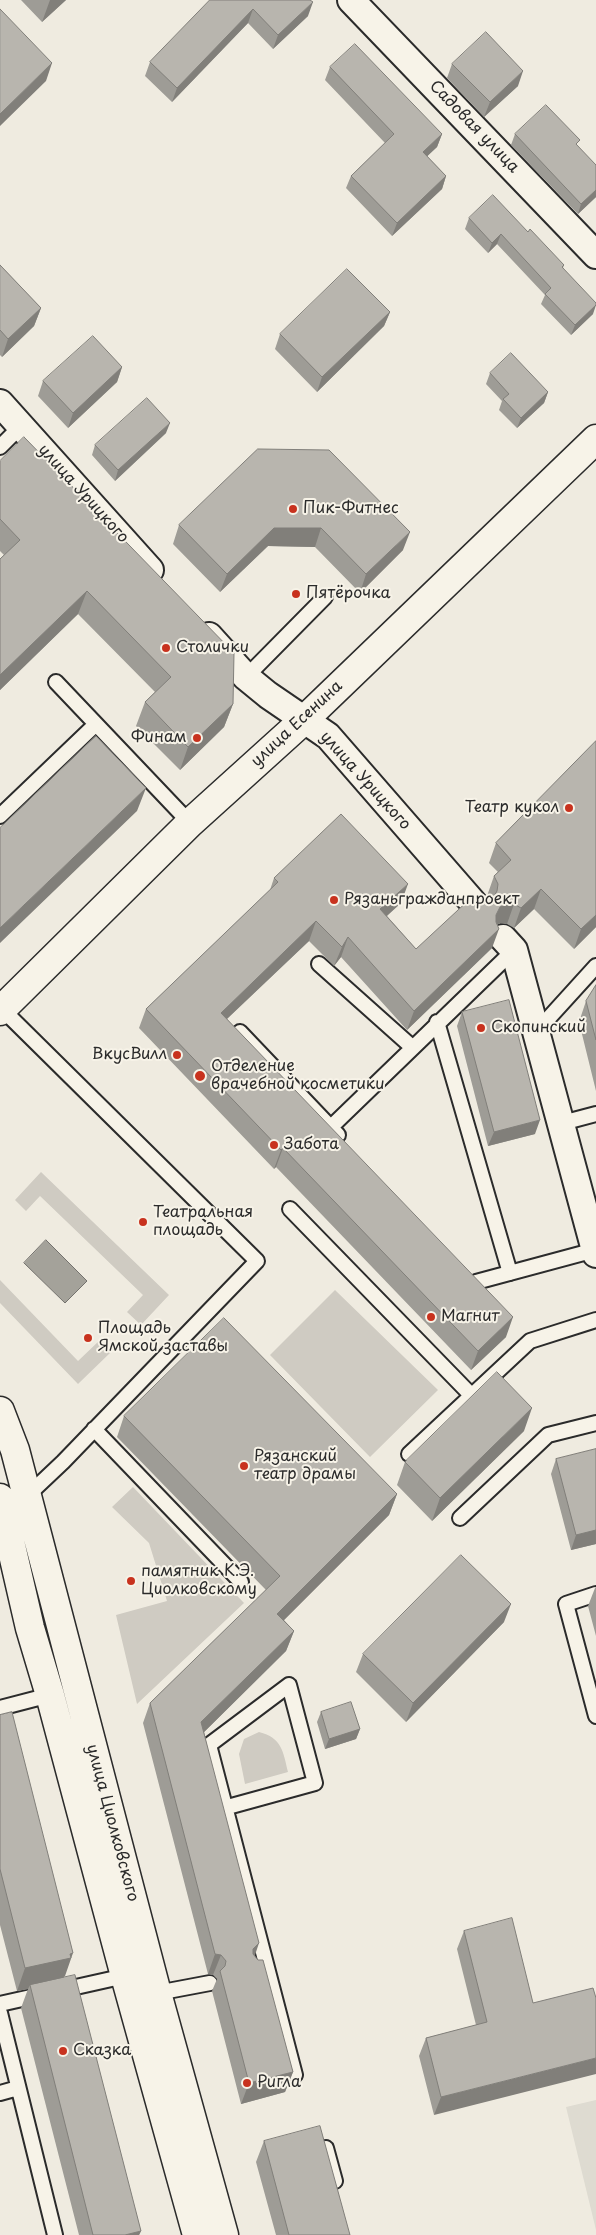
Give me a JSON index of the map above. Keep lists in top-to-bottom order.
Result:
{
  "streets": {
    "main road": ["улица Есенина", "улица Циолковского"],
    "street": ["Садовая улица", "улица Урицкого"]
  },
  "crossings": [
    ["улица Урицкого", "улица Есенина"]
  ],
  "places": [
    "Пик-Фитнес",
    "Пятёрочка",
    "Столички",
    "Финам",
    "Театр кукол",
    "Рязаньгражданпроект",
    "Скопинский",
    "ВкусВилл",
    "Отделение врачебной косметики",
    "Забота",
    "Театральная площадь",
    "Магнит",
    "Площадь Ямской заставы",
    "Рязанский театр драмы",
    "памятник К.Э. Циолковскому",
    "Сказка",
    "Ригла"
  ]
}
